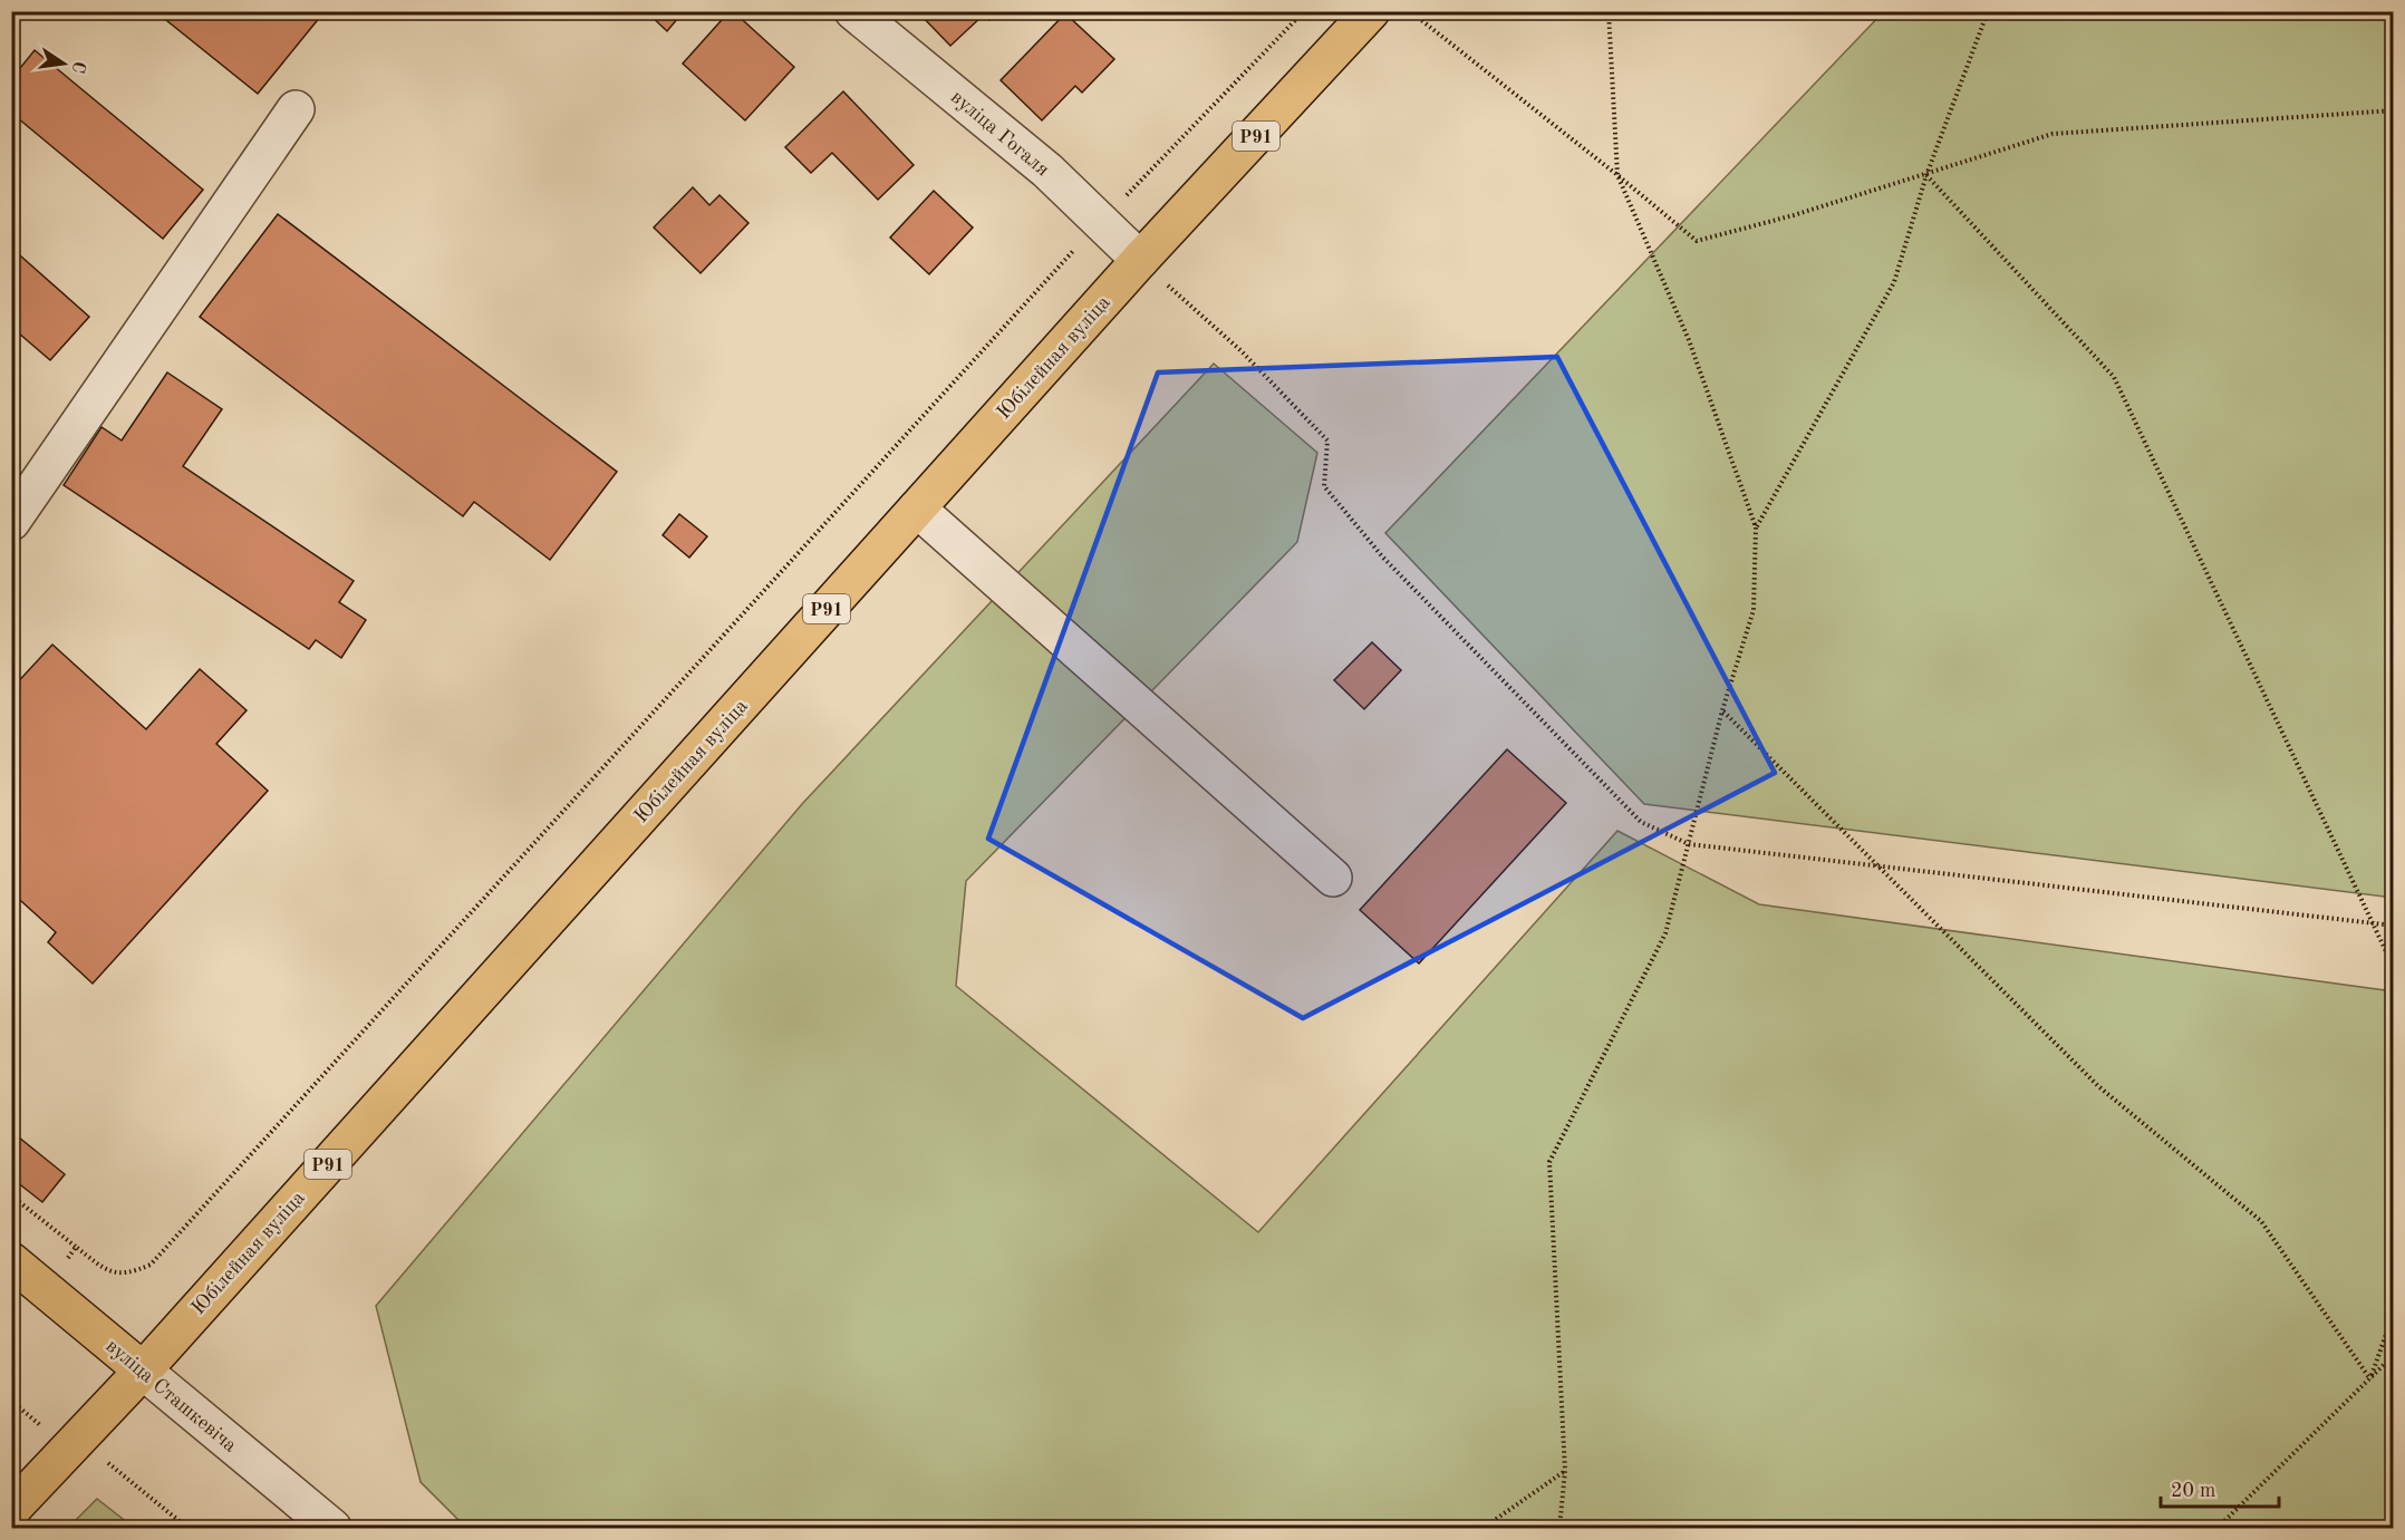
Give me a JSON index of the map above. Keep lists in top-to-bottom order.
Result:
{
  "streets": {
    "main road": ["Р91", "Юбілейная вуліца", "вуліца Сташкевіча"],
    "street": ["вуліца Гогаля"]
  },
  "crossings": [
    ["вуліца Гогаля", "Юбілейная вуліца"],
    ["Юбілейная вуліца", "вуліца Сташкевіча"]
  ],
  "scale_bar": "20 m",
  "north": "right"
}
